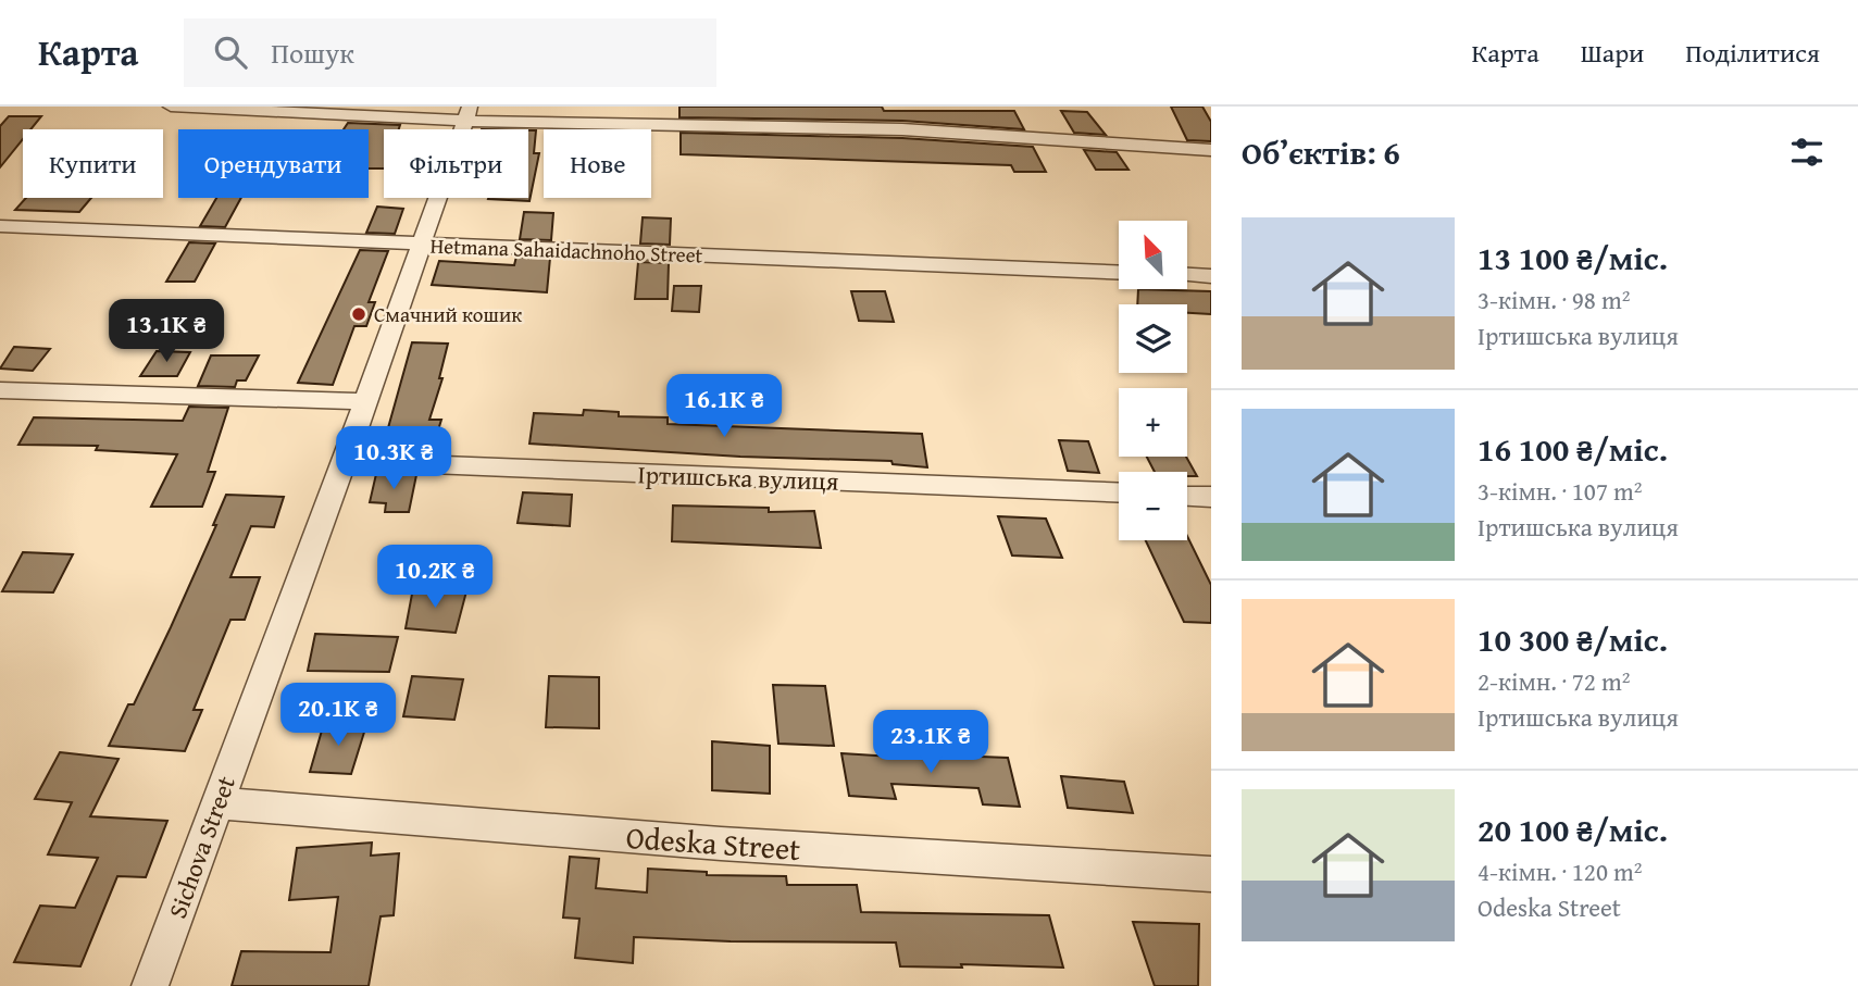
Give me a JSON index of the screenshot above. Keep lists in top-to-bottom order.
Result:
{
  "streets": {
    "street": [
      "Hetmana Sahaidachnoho Street",
      "Іртишська вулиця",
      "Odeska Street",
      "Sichova Street"
    ]
  },
  "crossings": [
    ["Hetmana Sahaidachnoho Street", "Sichova Street"],
    ["Іртишська вулиця", "Sichova Street"],
    ["Odeska Street", "Sichova Street"]
  ],
  "places": ["Смачний кошик"],
  "north": "top left",
  "page": {
    "header": "Карта",
    "search": "Пошук",
    "nav": ["Карта", "Шари", "Поділитися"],
    "heading": "Об’єктів: 6",
    "chip": [
      "Купити",
      "Орендувати",
      "Фільтри",
      "Нове"
    ],
    "list": [
      {
        "name": "13 100 ₴/міс.",
        "note": "3-кімн. · 98 m² · Іртишська вулиця"
      },
      {
        "name": "16 100 ₴/міс.",
        "note": "3-кімн. · 107 m² · Іртишська вулиця"
      },
      {
        "name": "10 300 ₴/міс.",
        "note": "2-кімн. · 72 m² · Іртишська вулиця"
      },
      {
        "name": "20 100 ₴/міс.",
        "note": "4-кімн. · 120 m² · Odeska Street"
      }
    ],
    "map_buttons": ["+", "−"],
    "price": [
      "13.1K ₴",
      "16.1K ₴",
      "10.3K ₴",
      "10.2K ₴",
      "20.1K ₴",
      "23.1K ₴"
    ]
  }
}
